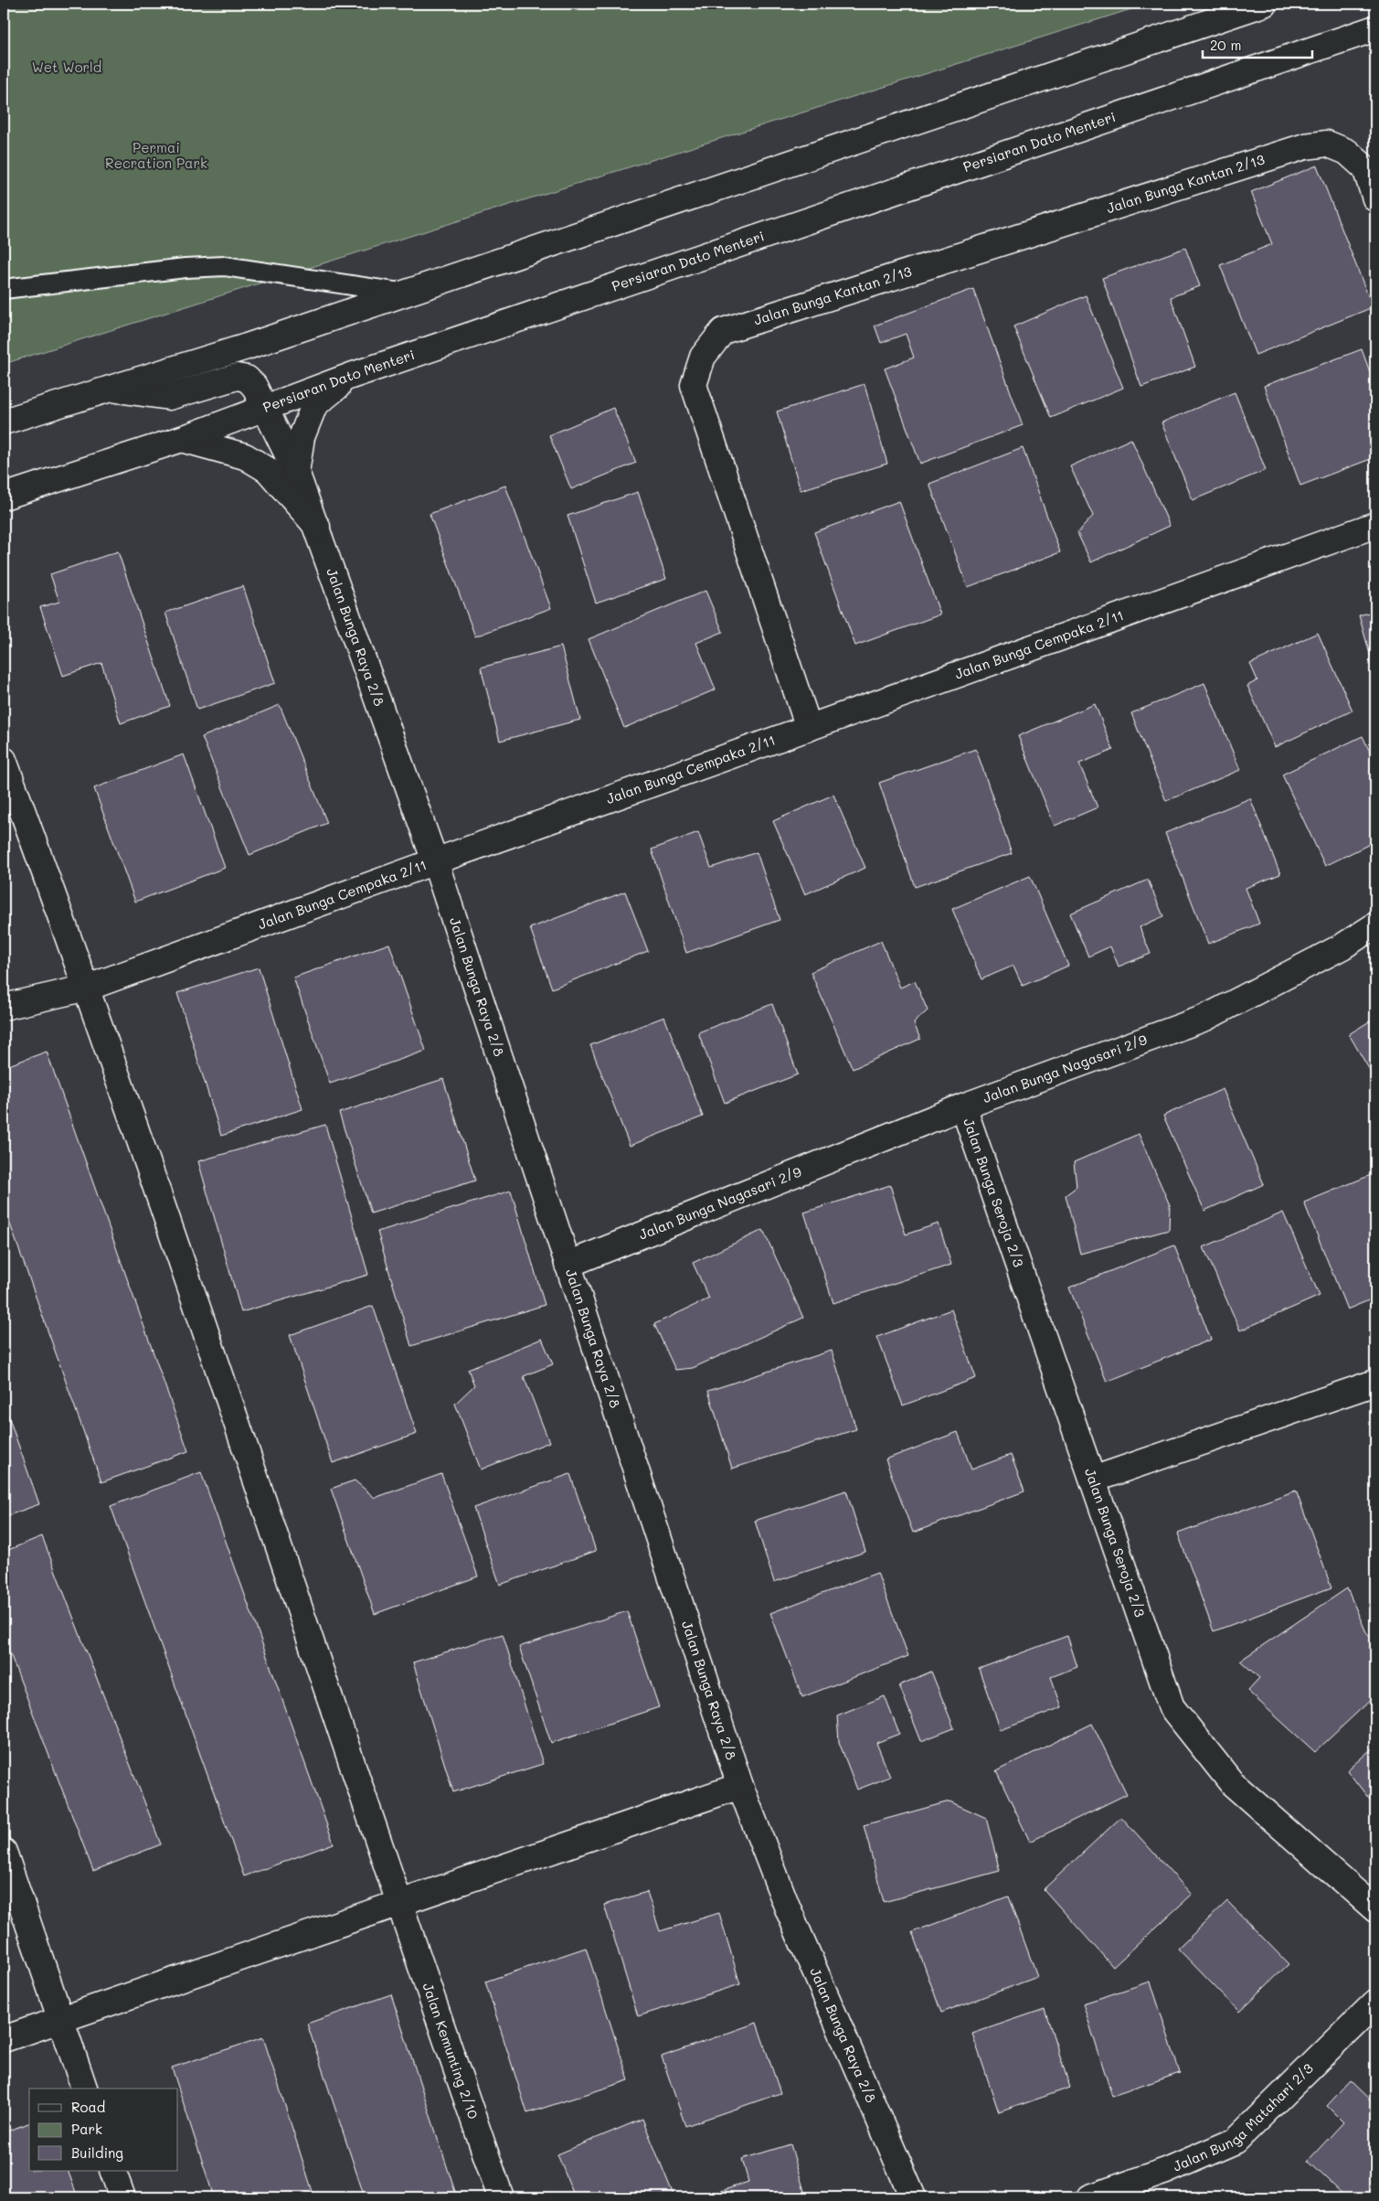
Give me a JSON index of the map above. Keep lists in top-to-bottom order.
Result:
{
  "streets": {
    "street": [
      "Persiaran Dato Menteri",
      "Jalan Bunga Kantan 2/13",
      "Jalan Bunga Raya 2/8",
      "Jalan Bunga Cempaka 2/11",
      "Jalan Bunga Nagasari 2/9",
      "Jalan Bunga Seroja 2/3",
      "Jalan Kemunting 2/10",
      "Jalan Bunga Matahari 2/3"
    ]
  },
  "crossings": [
    ["Persiaran Dato Menteri", "Jalan Bunga Raya 2/8"],
    ["Jalan Bunga Kantan 2/13", "Jalan Bunga Cempaka 2/11"],
    ["Jalan Bunga Raya 2/8", "Jalan Bunga Cempaka 2/11"],
    ["Jalan Bunga Raya 2/8", "Jalan Bunga Nagasari 2/9"],
    ["Jalan Bunga Cempaka 2/11", "Jalan Kemunting 2/10"],
    ["Jalan Bunga Nagasari 2/9", "Jalan Bunga Seroja 2/3"]
  ],
  "parks": ["Wet World", "Permai Recration Park"],
  "legend": ["Road", "Park", "Building"],
  "scale_bar": "20 m"
}
